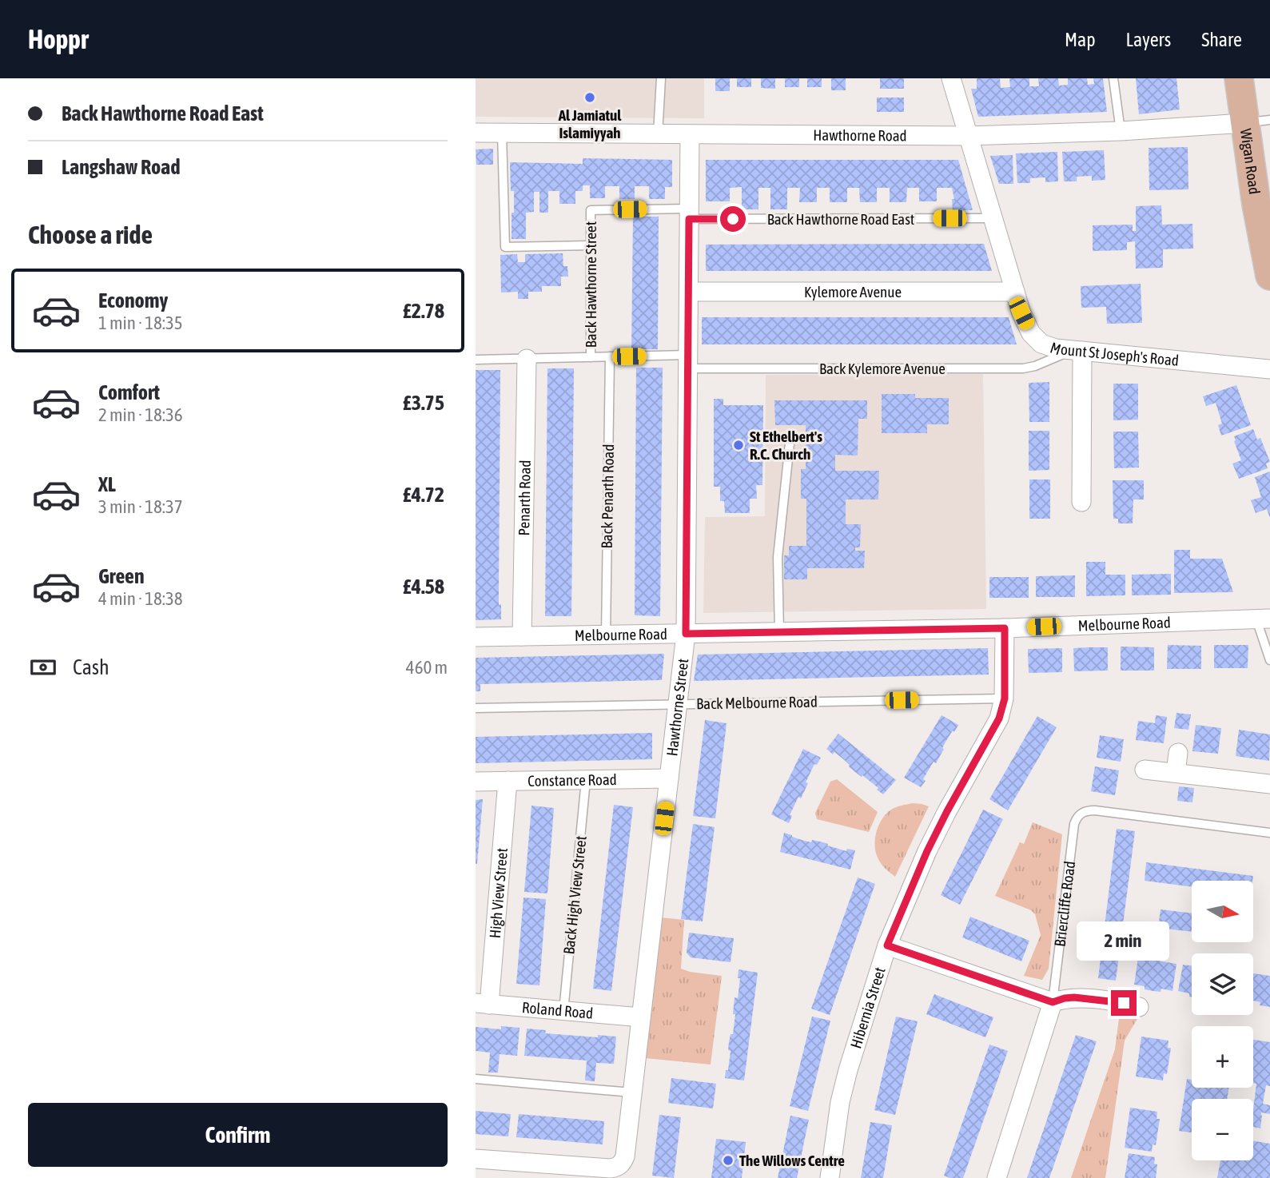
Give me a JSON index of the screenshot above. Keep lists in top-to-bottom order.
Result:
{
  "streets": {
    "main road": ["Wigan Road"],
    "street": [
      "Hawthorne Road",
      "Kylemore Avenue",
      "Mount St Joseph's Road",
      "Penarth Road",
      "Melbourne Road",
      "Hawthorne Street",
      "Constance Road",
      "High View Street",
      "Briercliffe Road",
      "Hibernia Street",
      "Roland Road"
    ],
    "lane": [
      "Back Hawthorne Road East",
      "Back Hawthorne Street",
      "Back Kylemore Avenue",
      "Back Penarth Road",
      "Back Melbourne Road",
      "Back High View Street"
    ]
  },
  "crossings": [
    ["Hawthorne Road", "Wigan Road"],
    ["Hawthorne Road", "Mount St Joseph's Road"],
    ["Hawthorne Road", "Hawthorne Street"],
    ["Back Hawthorne Road East", "Back Hawthorne Street"],
    ["Back Hawthorne Road East", "Mount St Joseph's Road"],
    ["Back Hawthorne Road East", "Hawthorne Street"],
    ["Back Hawthorne Street", "Back Kylemore Avenue"],
    ["Back Hawthorne Street", "Hawthorne Street"],
    ["Kylemore Avenue", "Mount St Joseph's Road"],
    ["Kylemore Avenue", "Hawthorne Street"],
    ["Mount St Joseph's Road", "Back Kylemore Avenue"],
    ["Back Kylemore Avenue", "Back Penarth Road"],
    ["Back Kylemore Avenue", "Penarth Road"],
    ["Back Kylemore Avenue", "Hawthorne Street"],
    ["Back Penarth Road", "Melbourne Road"],
    ["Penarth Road", "Melbourne Road"],
    ["Melbourne Road", "Hawthorne Street"],
    ["Melbourne Road", "Hibernia Street"],
    ["Back Melbourne Road", "Hawthorne Street"],
    ["Back Melbourne Road", "Hibernia Street"],
    ["Hawthorne Street", "Constance Road"],
    ["Hawthorne Street", "Roland Road"],
    ["Constance Road", "High View Street"],
    ["Constance Road", "Back High View Street"],
    ["High View Street", "Roland Road"],
    ["Back High View Street", "Roland Road"]
  ],
  "places": ["Al Jamiatul Islamiyyah", "St Ethelbert's R.C. Church", "The Willows Centre"],
  "north": "right",
  "page": {
    "header": "Hoppr",
    "nav": ["Map", "Layers", "Share"],
    "banner": ["Back Hawthorne Road East", "Langshaw Road"],
    "heading": "Choose a ride",
    "list": [
      {
        "name": "Economy",
        "note": "1 min · 18:35",
        "value": "£2.78"
      },
      {
        "name": "Comfort",
        "note": "2 min · 18:36",
        "value": "£3.75"
      },
      {
        "name": "XL",
        "note": "3 min · 18:37",
        "value": "£4.72"
      },
      {
        "name": "Green",
        "note": "4 min · 18:38",
        "value": "£4.58"
      }
    ],
    "pay": ["Cash", "460 m"],
    "map_buttons": ["+", "−"],
    "bubble": "2 min",
    "buttons": "Confirm"
  }
}
